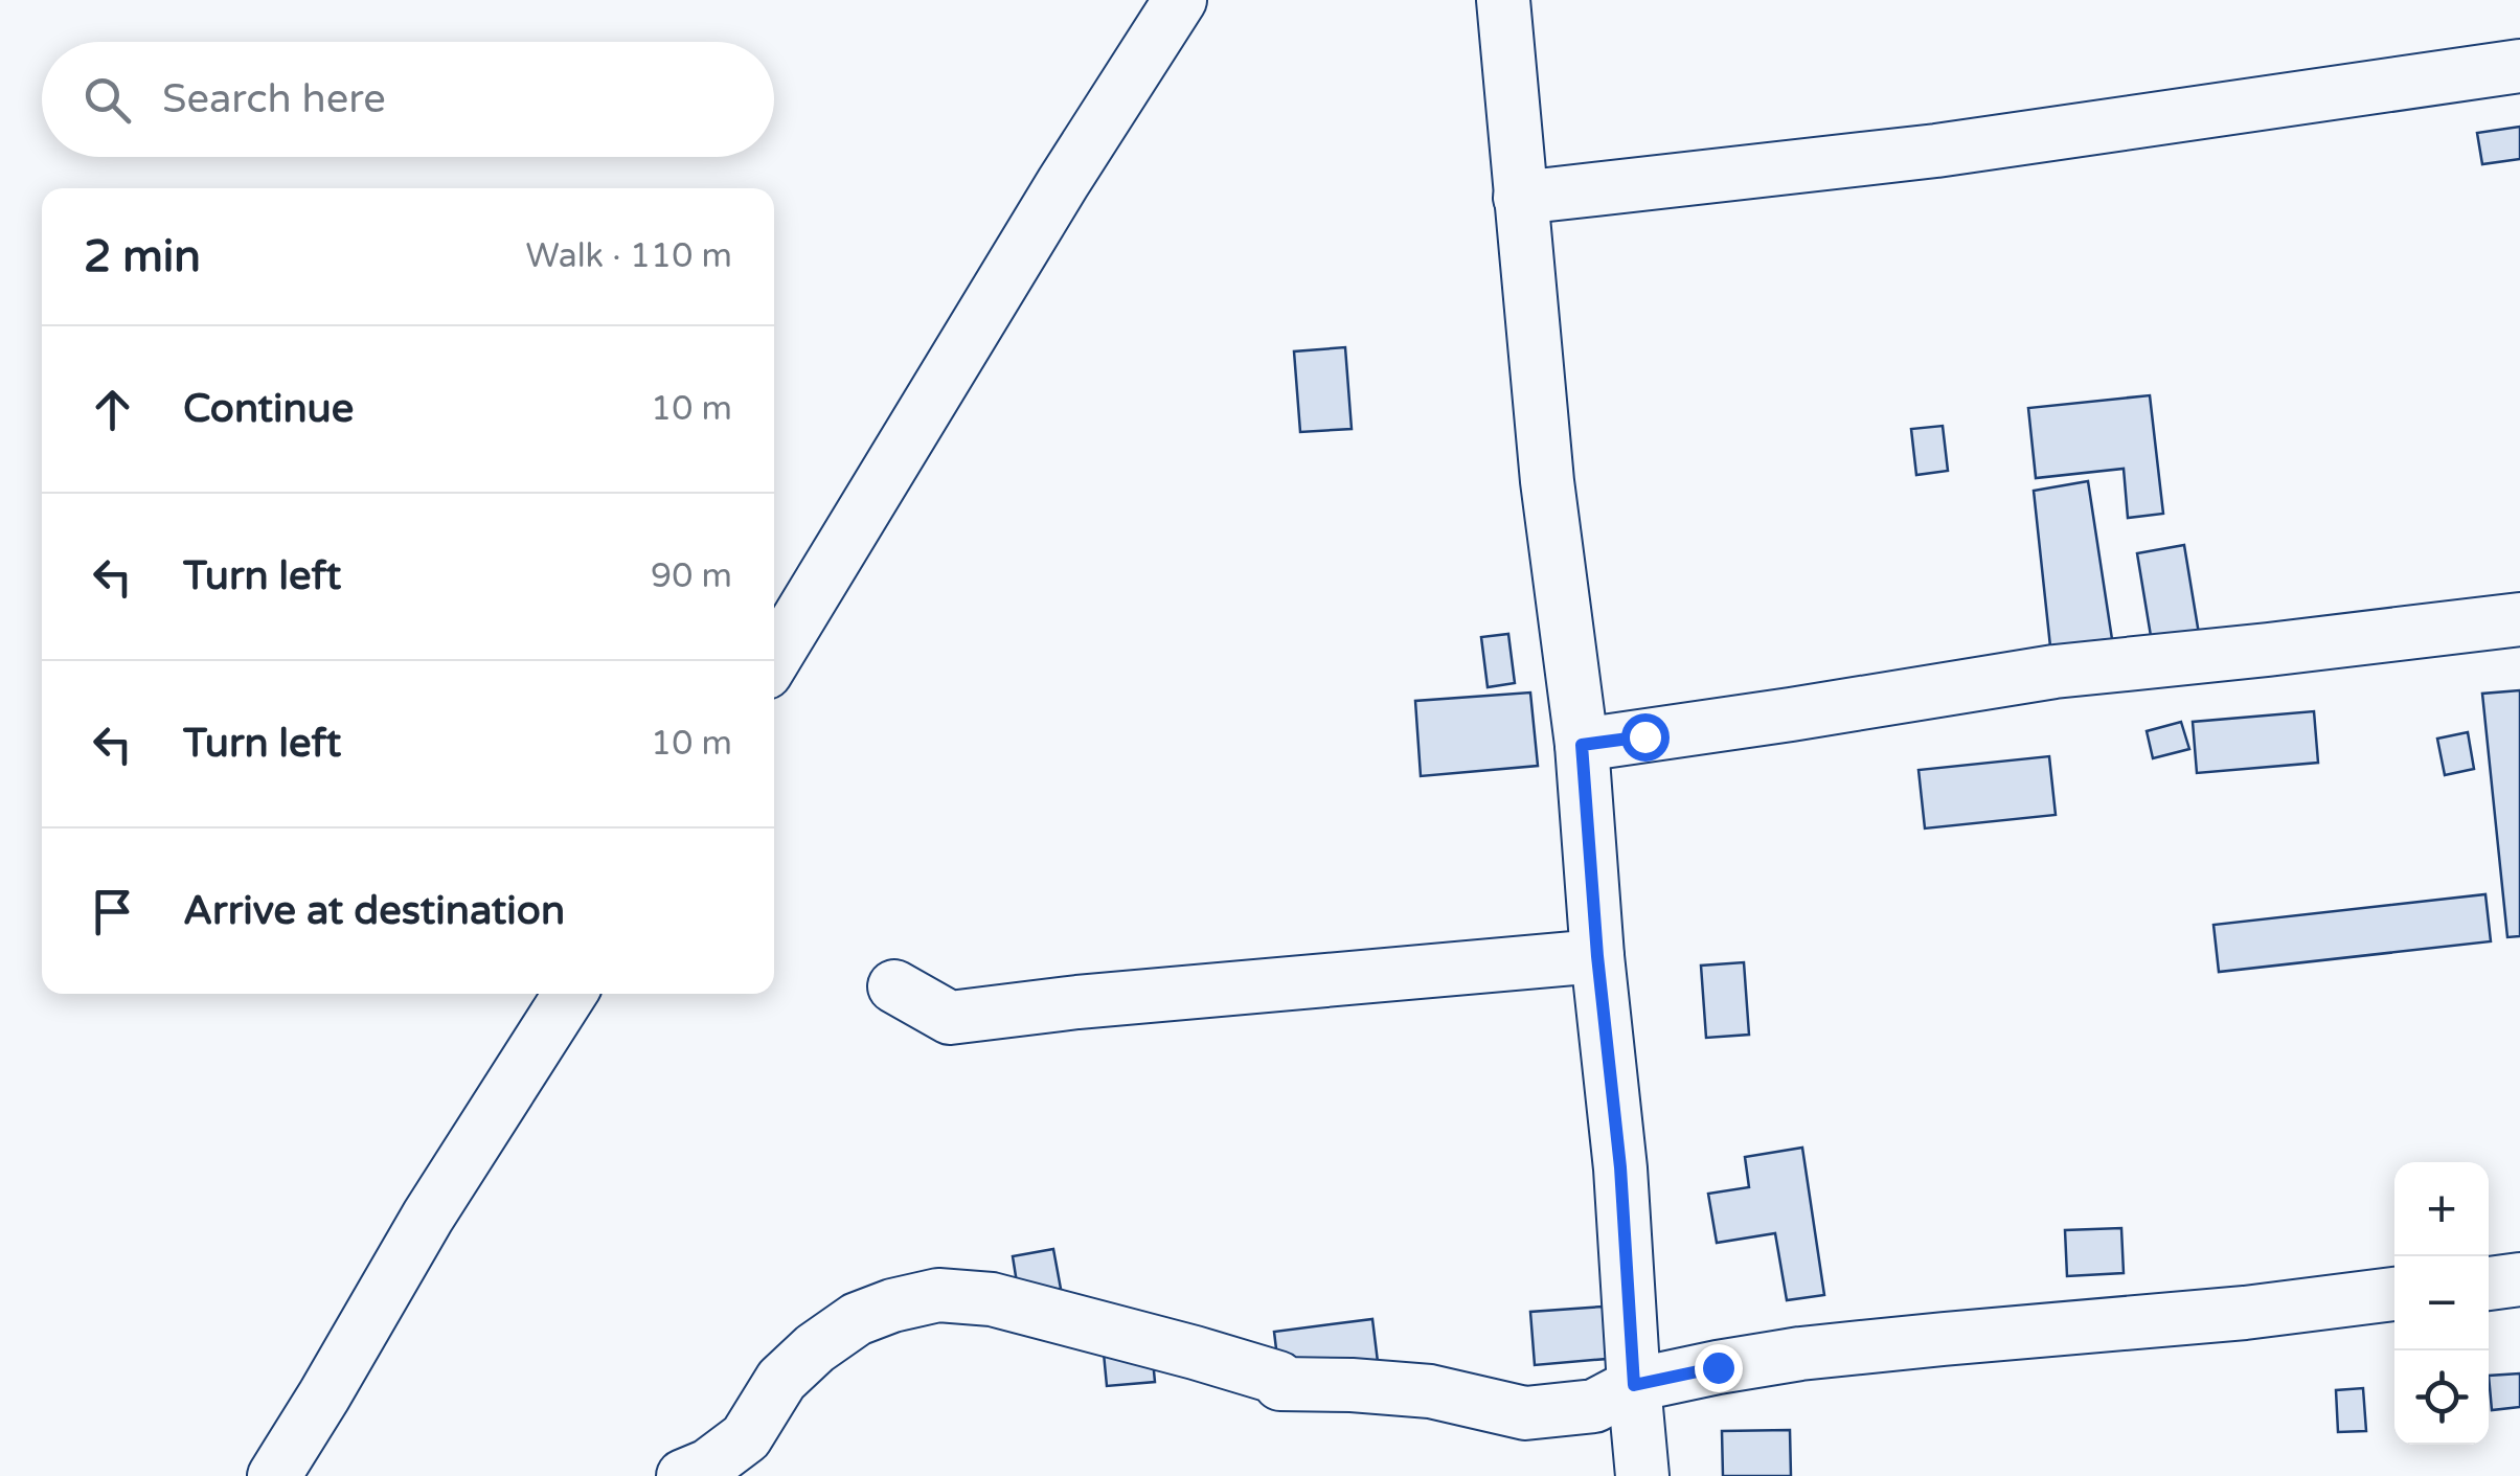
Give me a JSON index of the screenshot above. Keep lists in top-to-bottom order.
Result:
{
  "page": {
    "search": "Search here",
    "heading": ["2 min", "Walk · 110 m"],
    "list": [
      ["Continue", "10 m"],
      ["Turn left", "90 m"],
      ["Turn left", "10 m"],
      "Arrive at destination"
    ],
    "map_buttons": ["+", "−"]
  }
}
